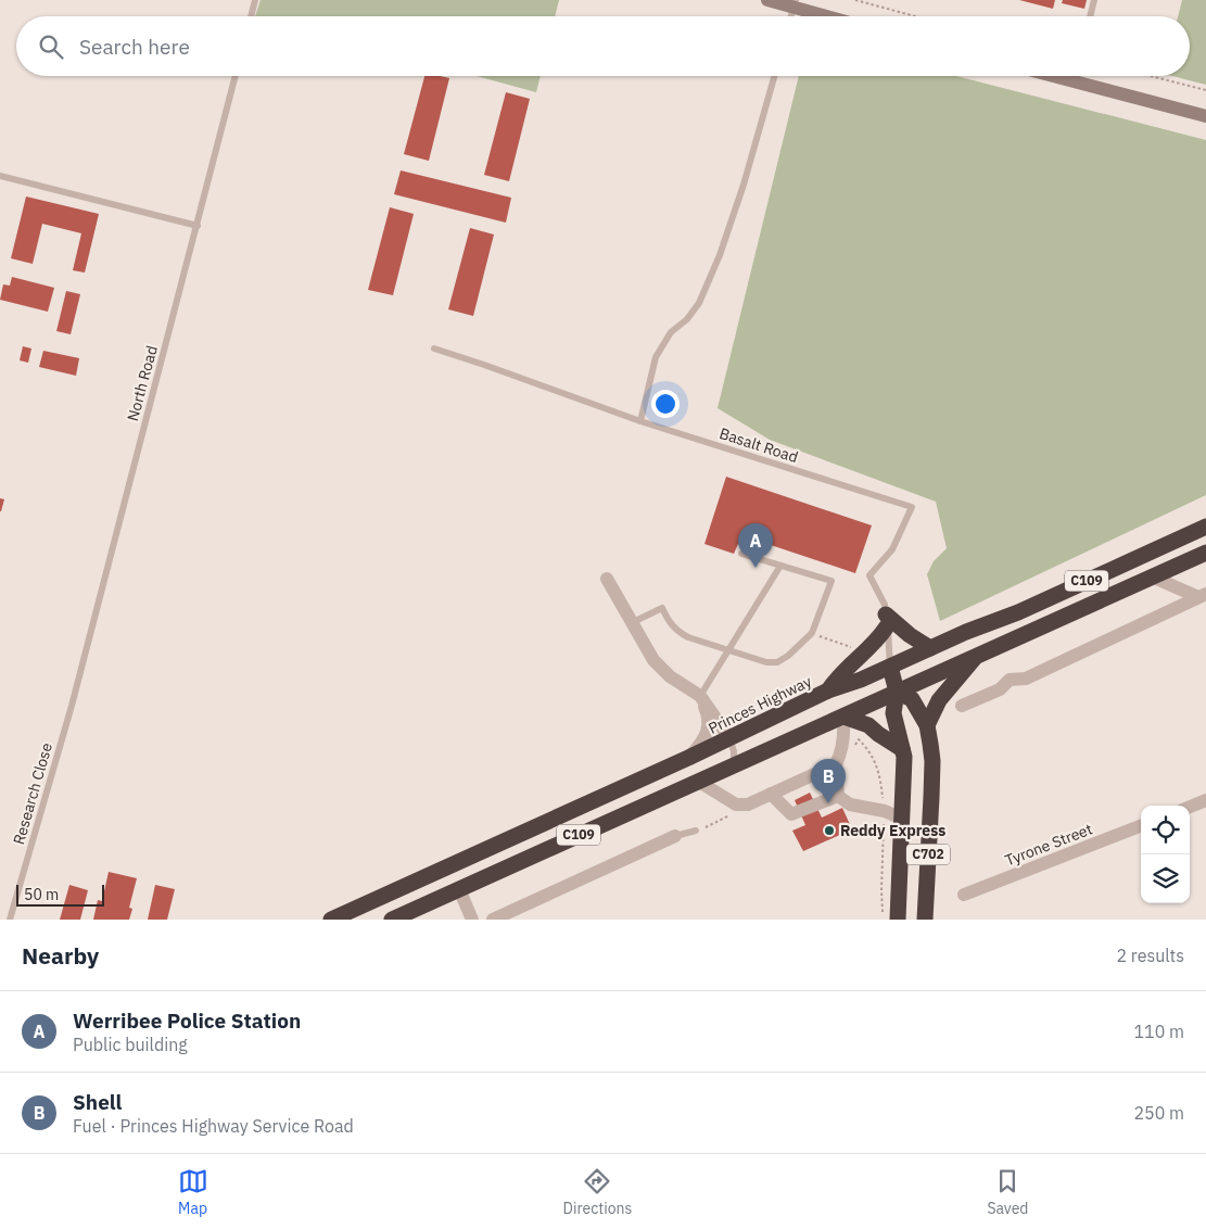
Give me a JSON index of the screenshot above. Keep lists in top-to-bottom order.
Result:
{
  "streets": {
    "highway": ["C109", "Princes Highway", "C702"],
    "street": ["Tyrone Street"],
    "lane": ["North Road", "Basalt Road", "Research Close"]
  },
  "crossings": [
    ["North Road", "Research Close"],
    ["Basalt Road", "Princes Highway"],
    ["Basalt Road", "C702"],
    ["C109", "C702"],
    ["Princes Highway", "C702"]
  ],
  "places": ["Reddy Express"],
  "scale_bar": "50 m",
  "page": {
    "search": "Search here",
    "pins": ["A", "B"],
    "scale": "50 m",
    "heading": ["Nearby", "2 results"],
    "list": [
      {
        "mark": "A",
        "name": "Werribee Police Station",
        "note": "Public building",
        "value": "110 m"
      },
      {
        "mark": "B",
        "name": "Shell",
        "note": "Fuel · Princes Highway Service Road",
        "value": "250 m"
      }
    ],
    "nav": ["Map", "Directions", "Saved"]
  }
}
